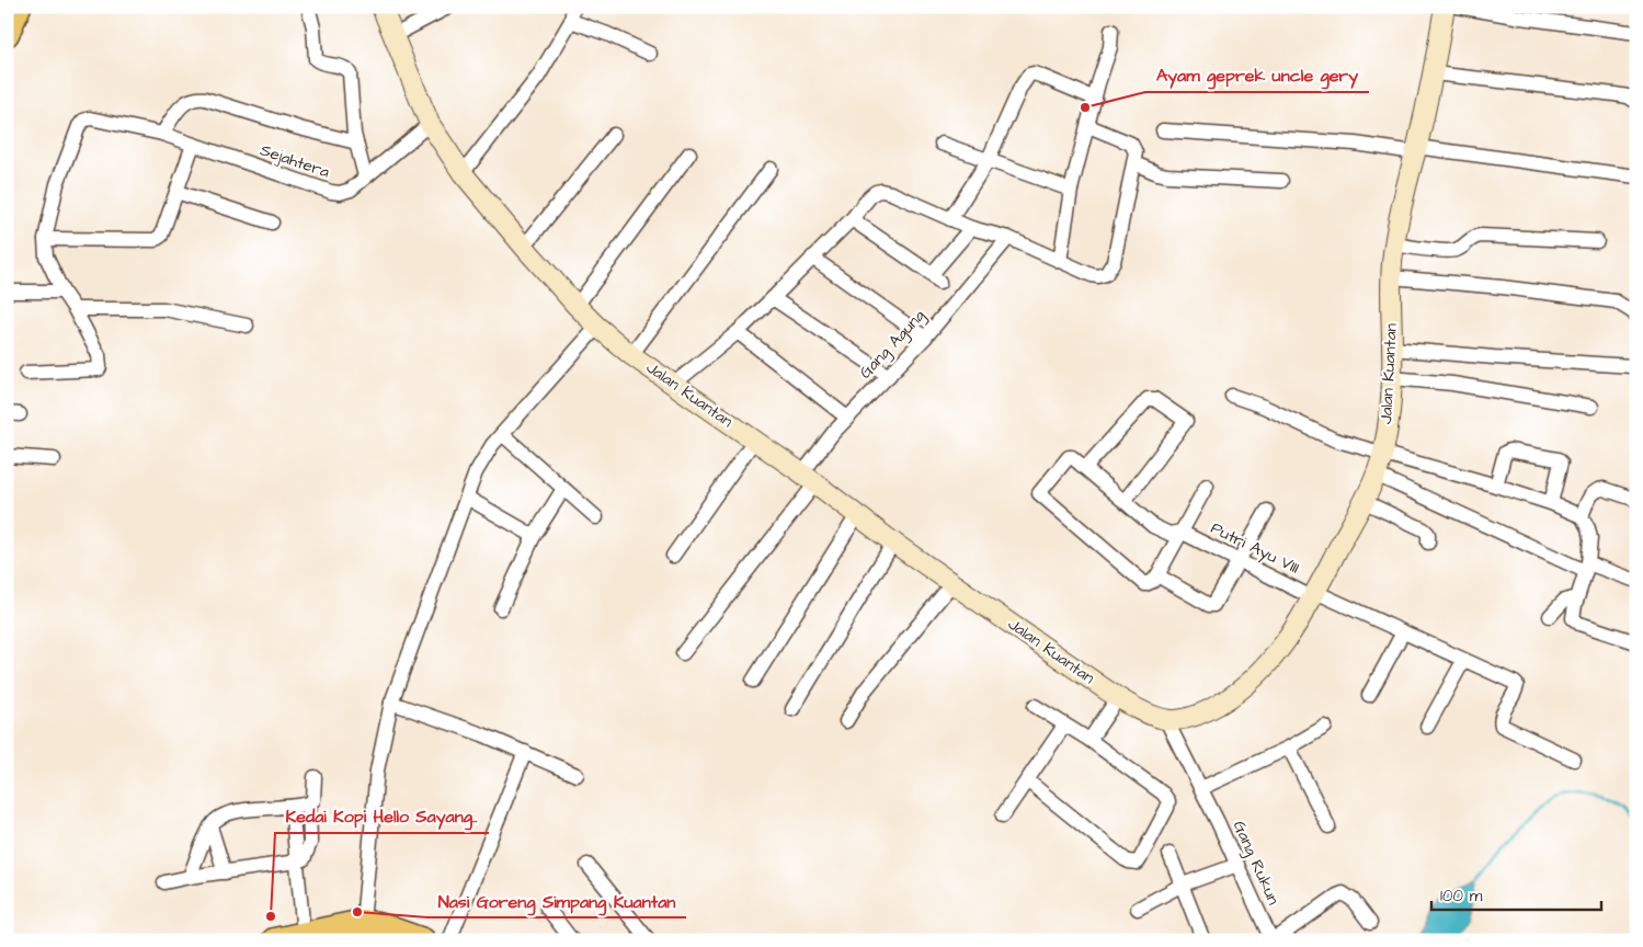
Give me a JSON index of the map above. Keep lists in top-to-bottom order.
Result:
{
  "streets": {
    "street": [
      "Sejahtera",
      "Gang Agung",
      "Jalan Kuantan",
      "Putri Ayu VIII",
      "Gang Rukun"
    ]
  },
  "crossings": [
    ["Sejahtera", "Jalan Kuantan"],
    ["Gang Agung", "Jalan Kuantan"],
    ["Jalan Kuantan", "Putri Ayu VIII"],
    ["Jalan Kuantan", "Gang Rukun"]
  ],
  "places": ["Ayam geprek uncle gery", "Nasi Goreng Simpang Kuantan", "Kedai Kopi Hello Sayang.."],
  "scale_bar": "100 m"
}
